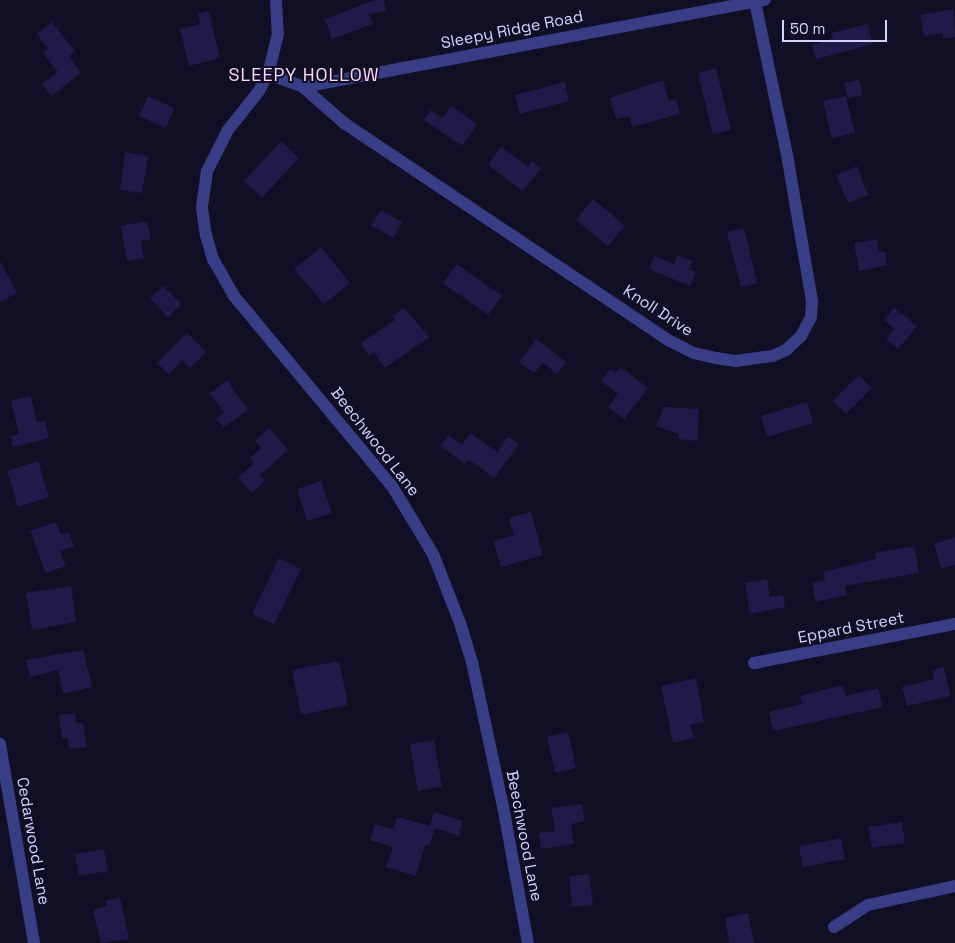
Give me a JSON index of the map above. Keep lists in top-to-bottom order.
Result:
{
  "streets": {
    "street": [
      "Sleepy Ridge Road",
      "Knoll Drive",
      "Beechwood Lane",
      "Eppard Street",
      "Cedarwood Lane"
    ]
  },
  "crossings": [
    ["Sleepy Ridge Road", "Knoll Drive"]
  ],
  "districts": ["SLEEPY HOLLOW"],
  "scale_bar": "50 m"
}
